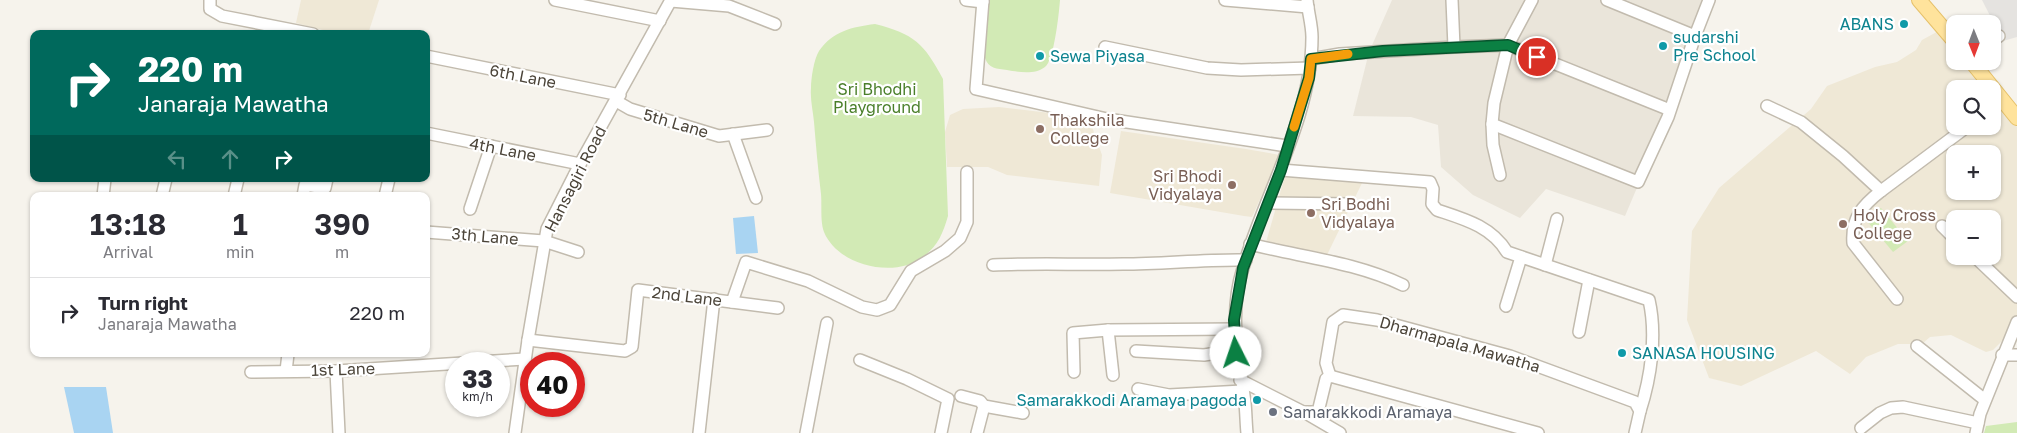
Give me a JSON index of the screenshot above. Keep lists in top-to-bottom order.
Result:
{
  "streets": {
    "street": [
      "6th Lane",
      "5th Lane",
      "4th Lane",
      "Hansagiri Road",
      "3th Lane",
      "2nd Lane",
      "Dharmapala Mawatha",
      "1st Lane"
    ]
  },
  "crossings": [
    ["6th Lane", "5th Lane"],
    ["6th Lane", "Hansagiri Road"],
    ["5th Lane", "Hansagiri Road"],
    ["4th Lane", "Hansagiri Road"],
    ["Hansagiri Road", "3th Lane"],
    ["Hansagiri Road", "2nd Lane"]
  ],
  "parks": ["Sri Bhodhi Playground"],
  "places": [
    "ABANS",
    "sudarshi Pre School",
    "Sewa Piyasa",
    "Thakshila College",
    "Sri Bhodi Vidyalaya",
    "Sri Bodhi Vidyalaya",
    "Holy Cross College",
    "SANASA HOUSING",
    "Samarakkodi Aramaya pagoda",
    "Samarakkodi Aramaya"
  ],
  "north": "bottom",
  "page": {
    "map_buttons": ["+", "−"],
    "turn": ["220 m", "Janaraja Mawatha"],
    "eta": [
      "13:18",
      "Arrival",
      "1",
      "min",
      "390",
      "m"
    ],
    "list": [
      {
        "name": "Turn right",
        "note": "Janaraja Mawatha",
        "value": "220 m"
      }
    ],
    "speed": "33 km/h",
    "limit": "40"
  }
}
